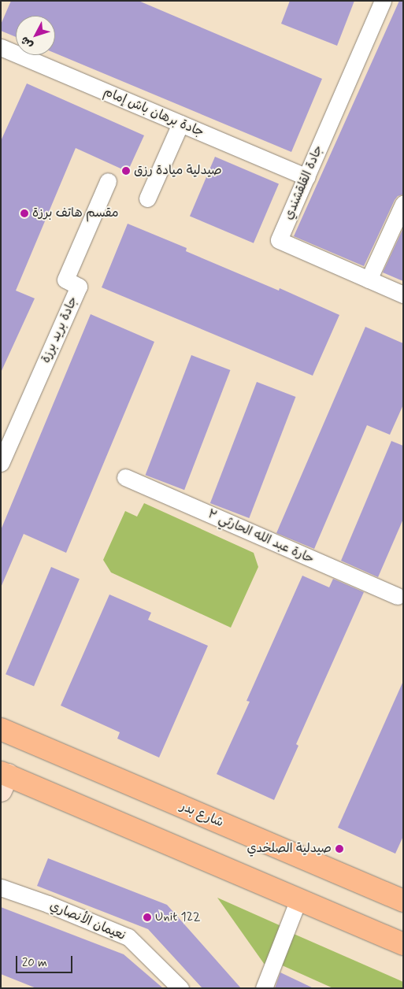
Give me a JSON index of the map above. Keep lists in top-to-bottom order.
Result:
{
  "streets": {
    "main road": ["شارع بدر"],
    "street": [
      "جادة برهان باش إمام",
      "جادة القلقشندي",
      "جادة بريد برزة",
      "حارة عبد الله الحارثي ٣",
      "نعيمان الأنصاري"
    ]
  },
  "crossings": [
    ["جادة برهان باش إمام", "جادة القلقشندي"]
  ],
  "places": [
    "صيدلية ميادة رزق",
    "مقسم هاتف برزة",
    "صيدلية الصلخدي",
    "Unit 122"
  ],
  "scale_bar": "20 m",
  "north": "bottom left"
}
